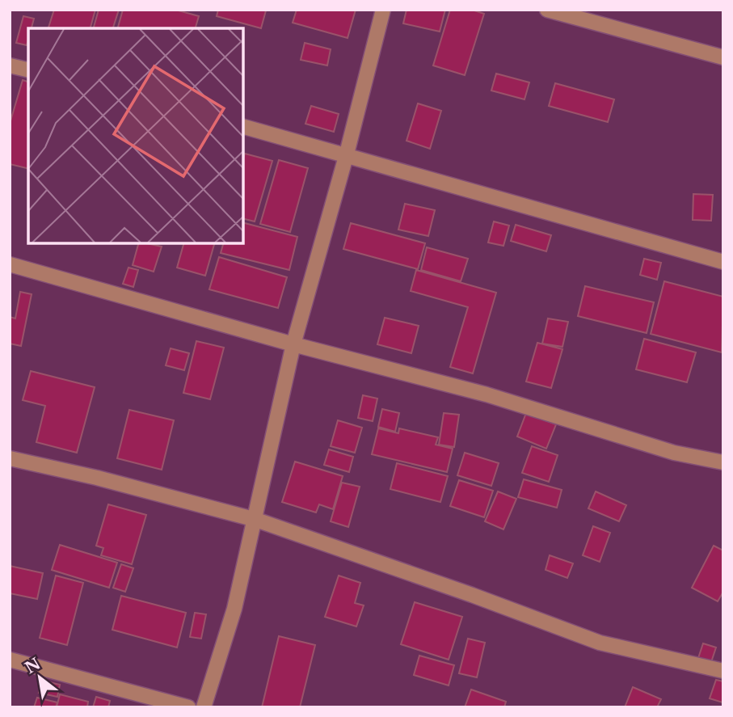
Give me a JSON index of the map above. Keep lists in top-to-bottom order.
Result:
{
  "north": "top left"
}
